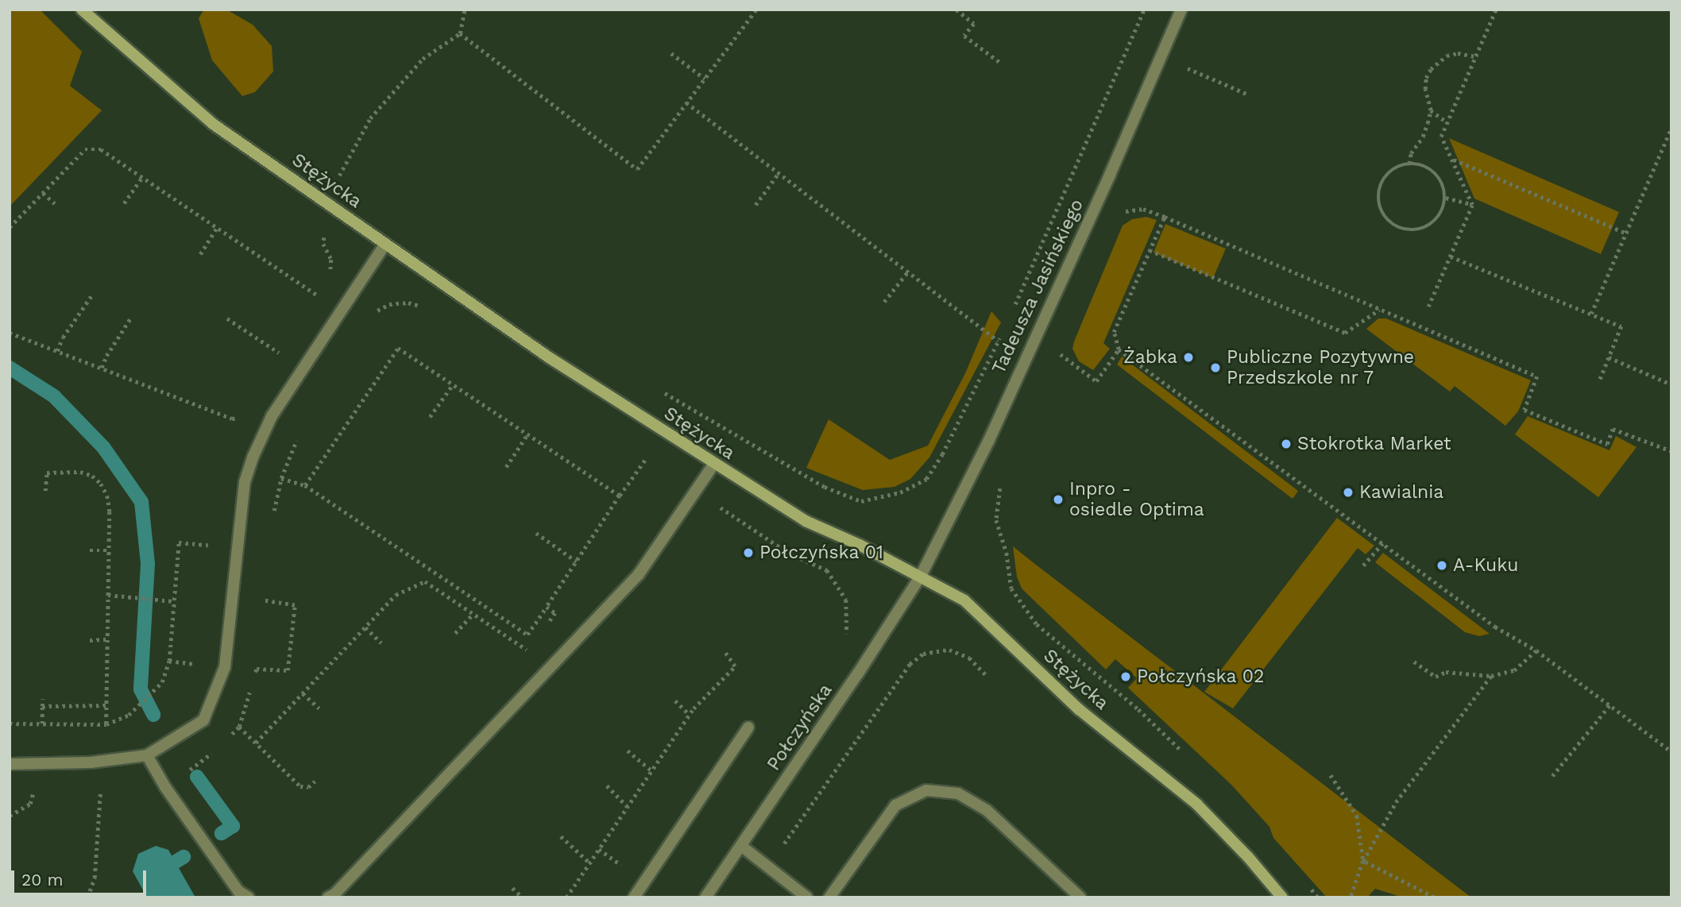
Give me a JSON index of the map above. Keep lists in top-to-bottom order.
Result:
{
  "streets": {
    "street": ["Stężycka", "Tadeusza Jasińskiego", "Połczyńska"]
  },
  "crossings": [
    ["Stężycka", "Tadeusza Jasińskiego"],
    ["Stężycka", "Połczyńska"],
    ["Tadeusza Jasińskiego", "Połczyńska"]
  ],
  "places": [
    "Żabka",
    "Publiczne Pozytywne Przedszkole nr 7",
    "Stokrotka Market",
    "Kawialnia",
    "Inpro - osiedle Optima",
    "Połczyńska 01",
    "A-Kuku",
    "Połczyńska 02"
  ],
  "scale_bar": "20 m"
}
